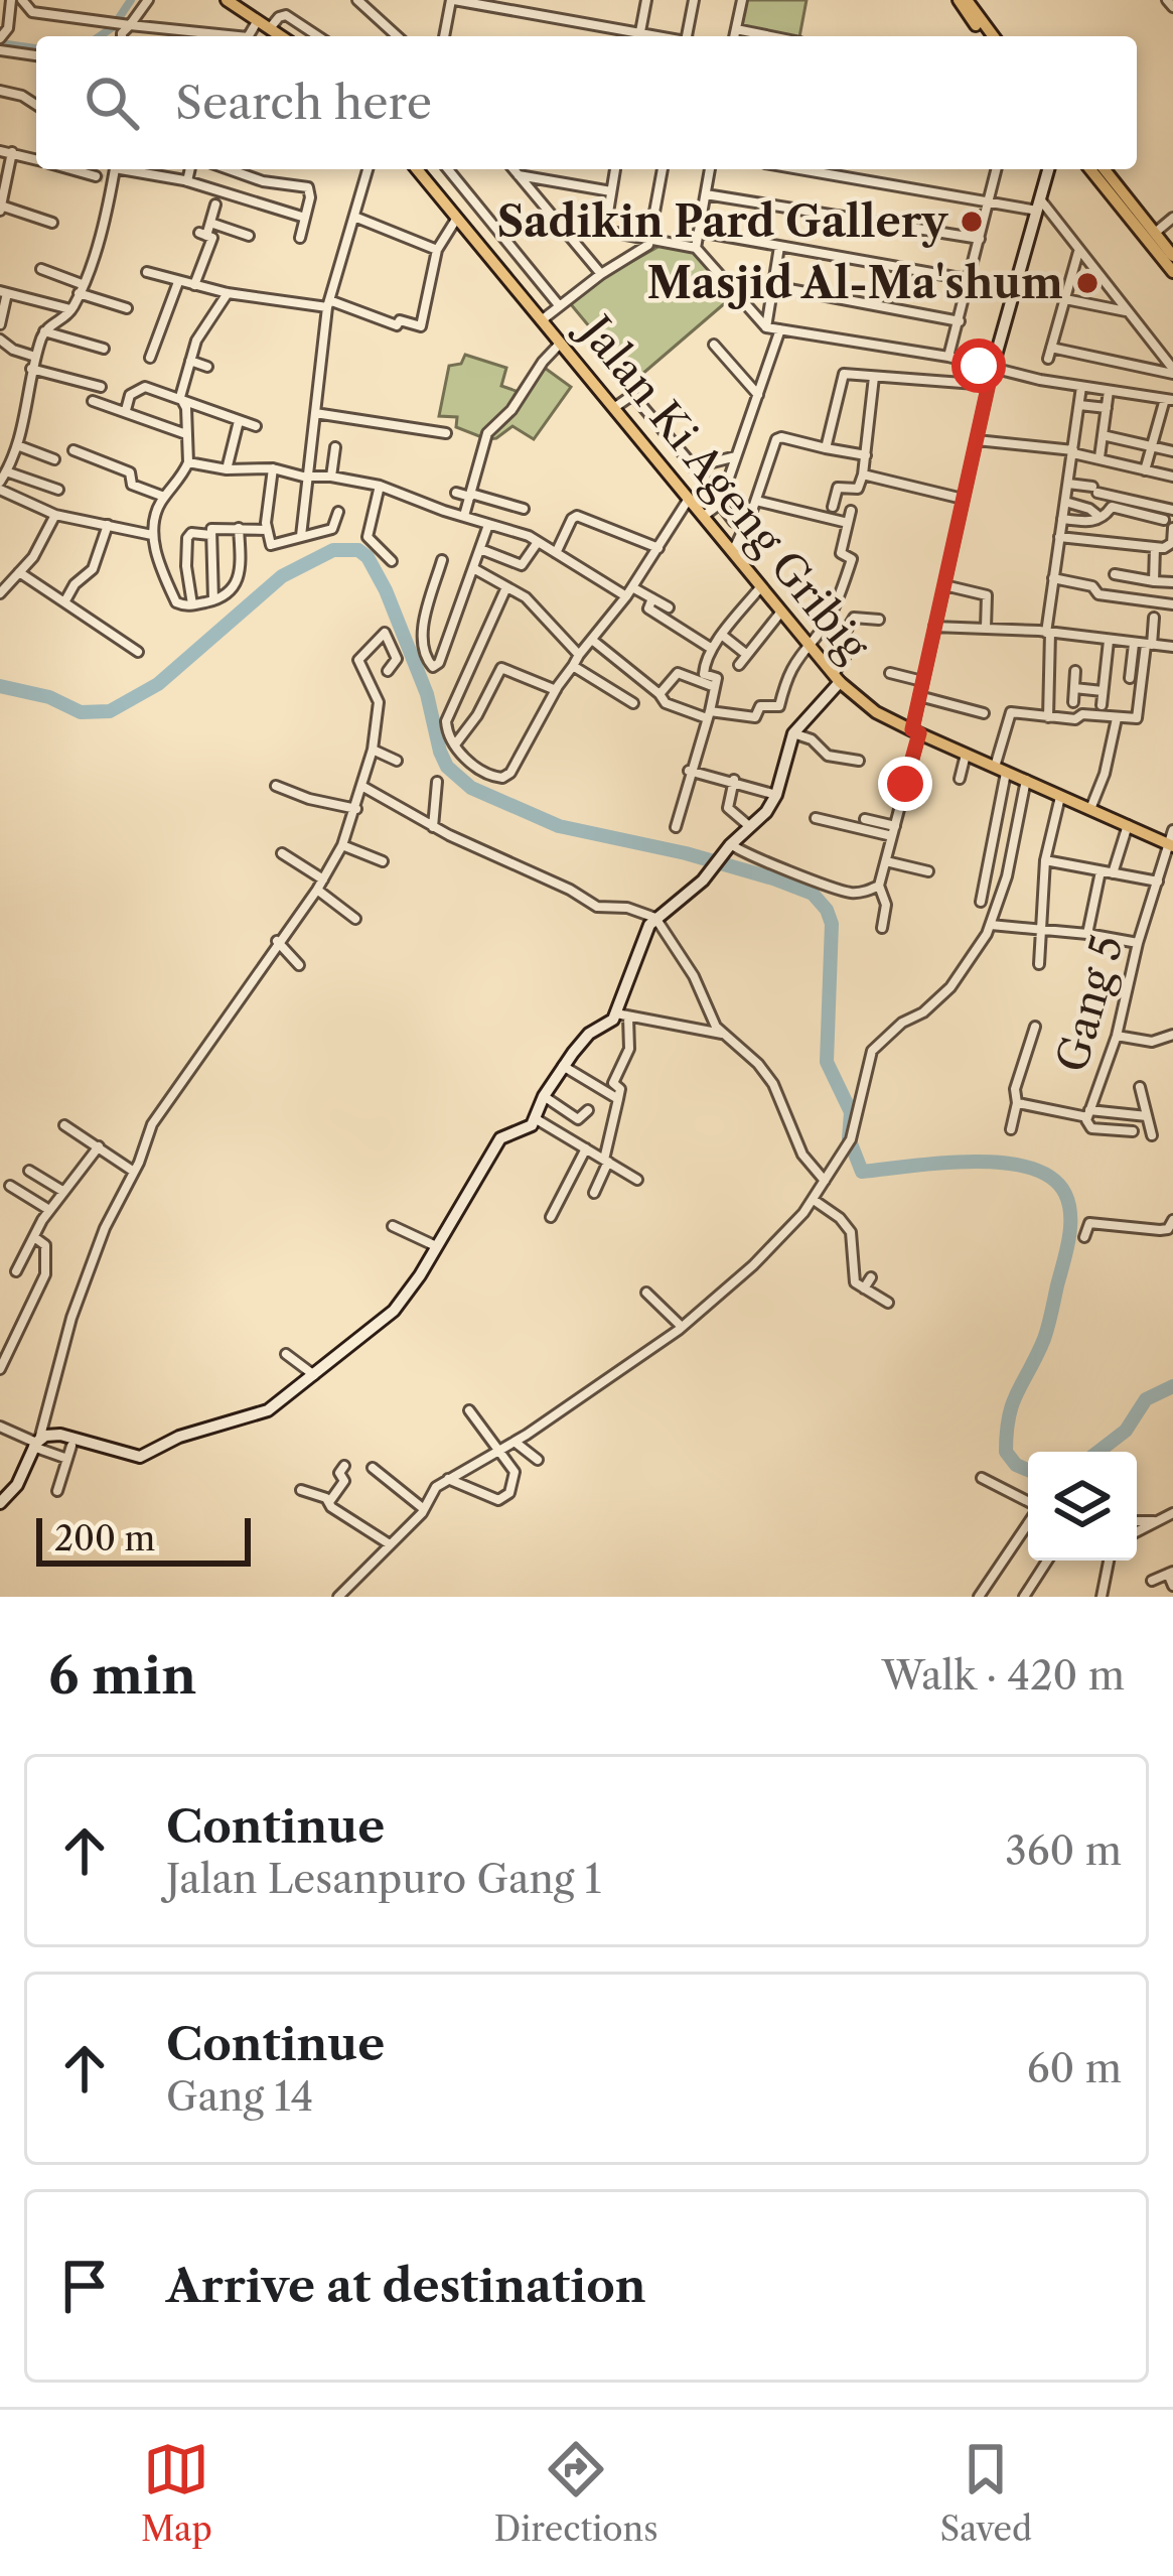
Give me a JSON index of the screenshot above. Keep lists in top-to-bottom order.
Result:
{
  "streets": {
    "main road": ["Jalan Ki Ageng Gribig"],
    "street": ["Gang 5"]
  },
  "crossings": [
    ["Jalan Ki Ageng Gribig", "Gang 5"]
  ],
  "places": ["Sadikin Pard Gallery", "Masjid Al-Ma'shum"],
  "scale_bar": "200 m",
  "page": {
    "search": "Search here",
    "scale": "200 m",
    "heading": ["6 min", "Walk · 420 m"],
    "list": [
      ["Continue", "Jalan Lesanpuro Gang 1", "360 m"],
      ["Continue", "Gang 14", "60 m"],
      "Arrive at destination"
    ],
    "nav": ["Map", "Directions", "Saved"]
  }
}
